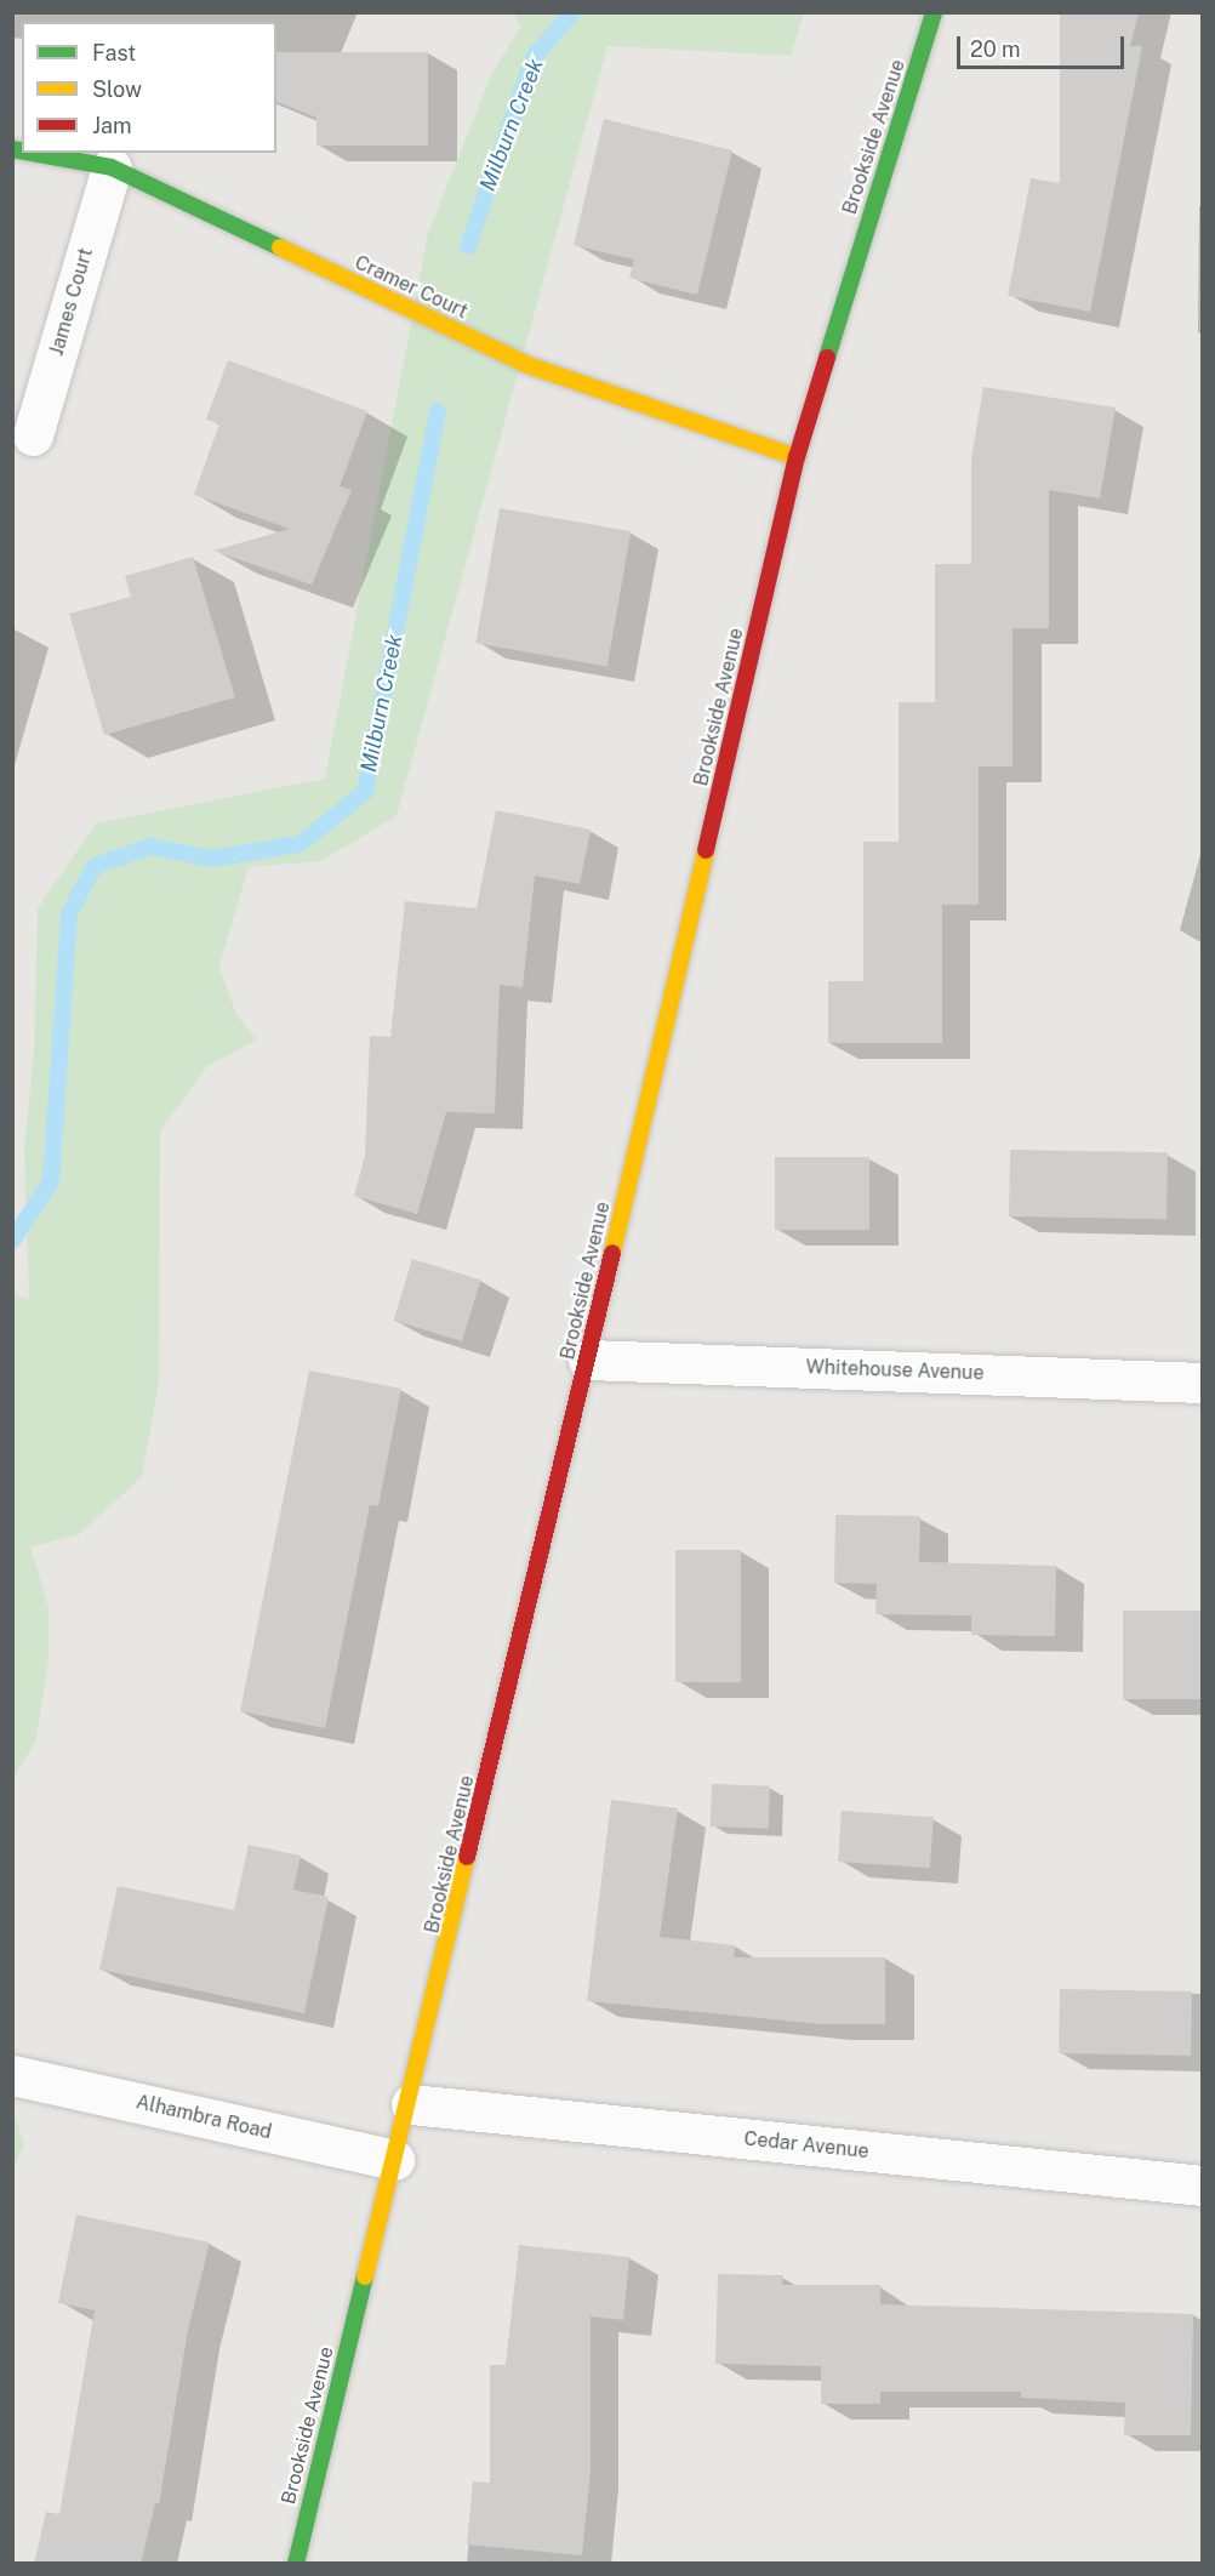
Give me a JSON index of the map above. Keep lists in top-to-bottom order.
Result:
{
  "streets": {
    "main road": ["Brookside Avenue", "Cramer Court"],
    "street": [
      "James Court",
      "Whitehouse Avenue",
      "Alhambra Road",
      "Cedar Avenue"
    ]
  },
  "crossings": [
    ["Brookside Avenue", "Cramer Court"],
    ["Brookside Avenue", "Whitehouse Avenue"],
    ["Brookside Avenue", "Alhambra Road"],
    ["Brookside Avenue", "Cedar Avenue"],
    ["Cramer Court", "James Court"]
  ],
  "water": ["Milburn Creek"],
  "legend": ["Fast", "Slow", "Jam"],
  "scale_bar": "20 m"
}
